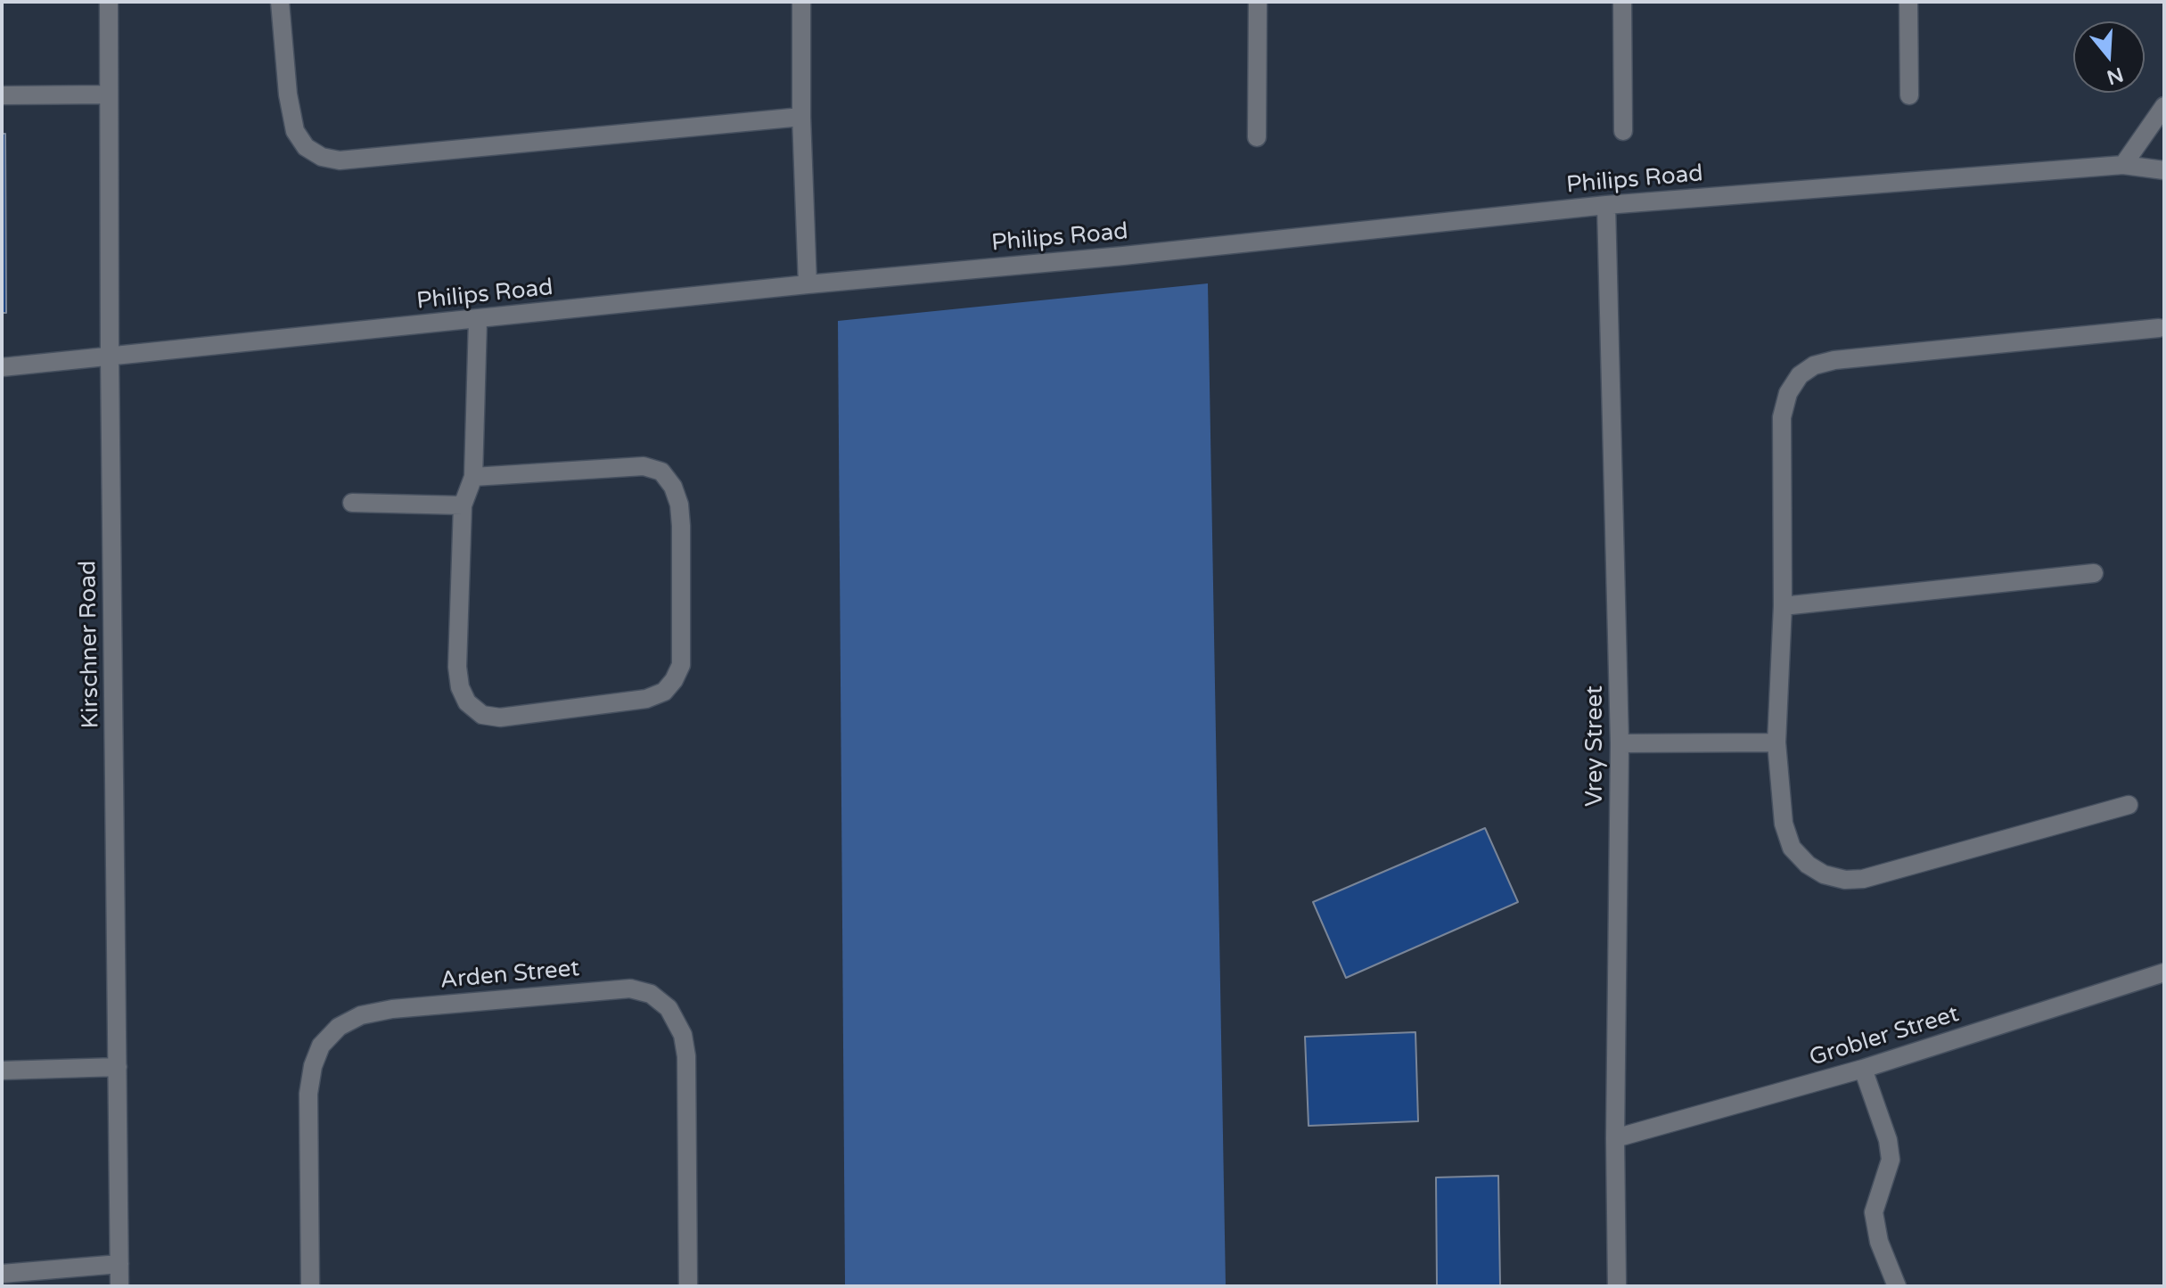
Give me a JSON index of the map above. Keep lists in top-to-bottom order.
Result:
{
  "streets": {
    "street": [
      "Philips Road",
      "Kirschner Road",
      "Vrey Street",
      "Arden Street",
      "Grobler Street"
    ]
  },
  "crossings": [
    ["Philips Road", "Kirschner Road"],
    ["Philips Road", "Vrey Street"],
    ["Vrey Street", "Grobler Street"]
  ],
  "north": "bottom"
}
